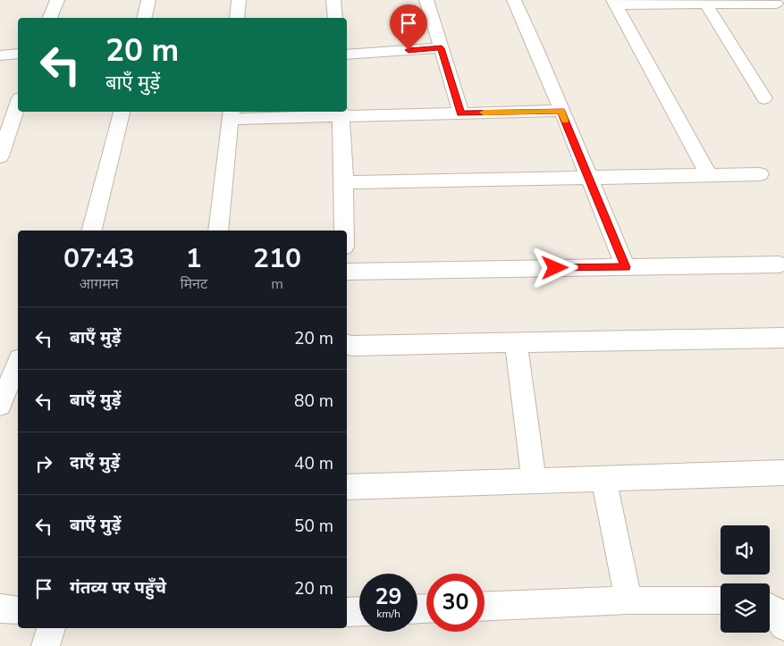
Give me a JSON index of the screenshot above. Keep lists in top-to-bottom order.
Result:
{
  "page": {
    "turn": ["20 m", "बाएँ मुड़ें"],
    "eta": [
      "07:43",
      "आगमन",
      "1",
      "मिनट",
      "210",
      "m"
    ],
    "list": [
      {
        "name": "बाएँ मुड़ें",
        "value": "20 m"
      },
      {
        "name": "बाएँ मुड़ें",
        "value": "80 m"
      },
      {
        "name": "दाएँ मुड़ें",
        "value": "40 m"
      },
      {
        "name": "बाएँ मुड़ें",
        "value": "50 m"
      },
      {
        "name": "गंतव्य पर पहुँचे",
        "value": "20 m"
      }
    ],
    "speed": "29 km/h",
    "limit": "30"
  }
}
